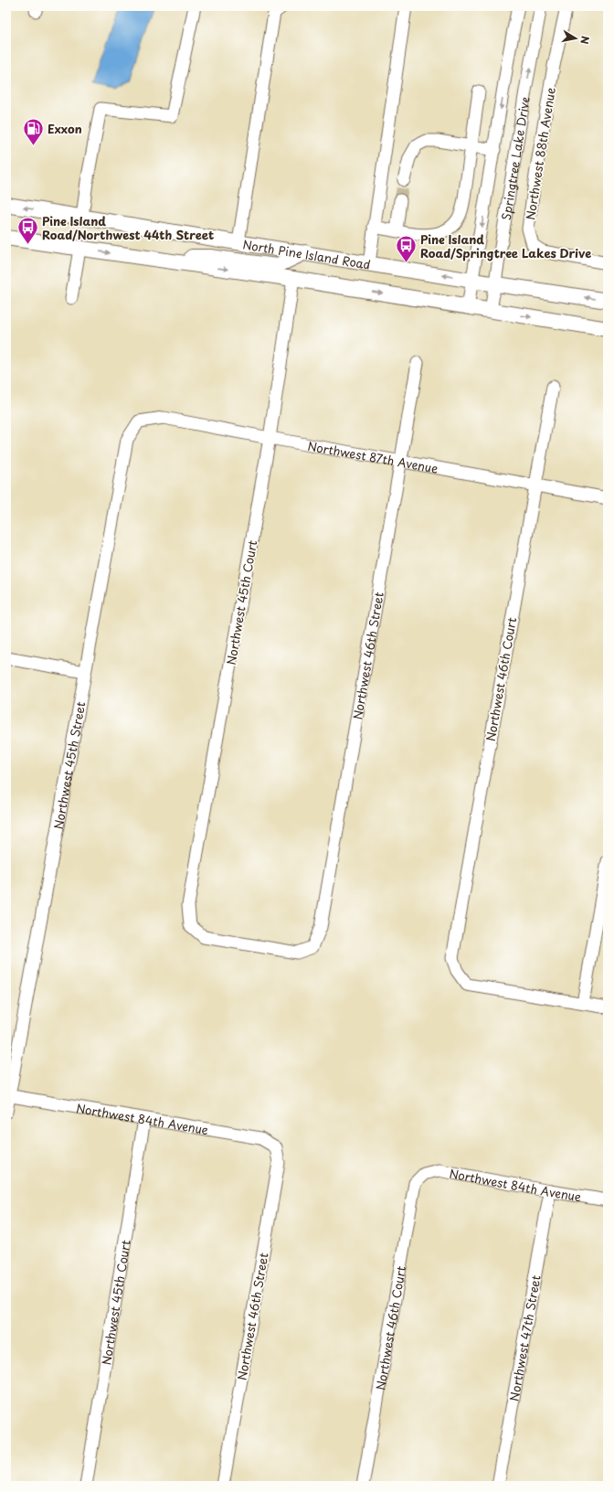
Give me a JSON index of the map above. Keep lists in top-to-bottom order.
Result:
{
  "streets": {
    "main road": ["North Pine Island Road"],
    "street": [
      "Northwest 88th Avenue",
      "Springtree Lake Drive",
      "Northwest 87th Avenue",
      "Northwest 45th Court",
      "Northwest 46th Street",
      "Northwest 46th Court",
      "Northwest 45th Street",
      "Northwest 84th Avenue",
      "Northwest 47th Street"
    ]
  },
  "crossings": [
    ["Springtree Lake Drive", "North Pine Island Road"],
    ["Northwest 87th Avenue", "Northwest 45th Court"],
    ["Northwest 87th Avenue", "Northwest 46th Street"],
    ["Northwest 87th Avenue", "Northwest 46th Court"],
    ["Northwest 87th Avenue", "Northwest 45th Street"],
    ["Northwest 45th Court", "Northwest 46th Street"],
    ["Northwest 45th Court", "Northwest 84th Avenue"],
    ["Northwest 46th Street", "Northwest 84th Avenue"],
    ["Northwest 46th Court", "Northwest 84th Avenue"],
    ["Northwest 45th Street", "Northwest 84th Avenue"],
    ["Northwest 84th Avenue", "Northwest 47th Street"]
  ],
  "places": {
    "fuel station": ["Exxon"],
    "bus stop": ["Pine Island Road/Northwest 44th Street", "Pine Island Road/Springtree Lakes Drive"]
  },
  "north": "right"
}
